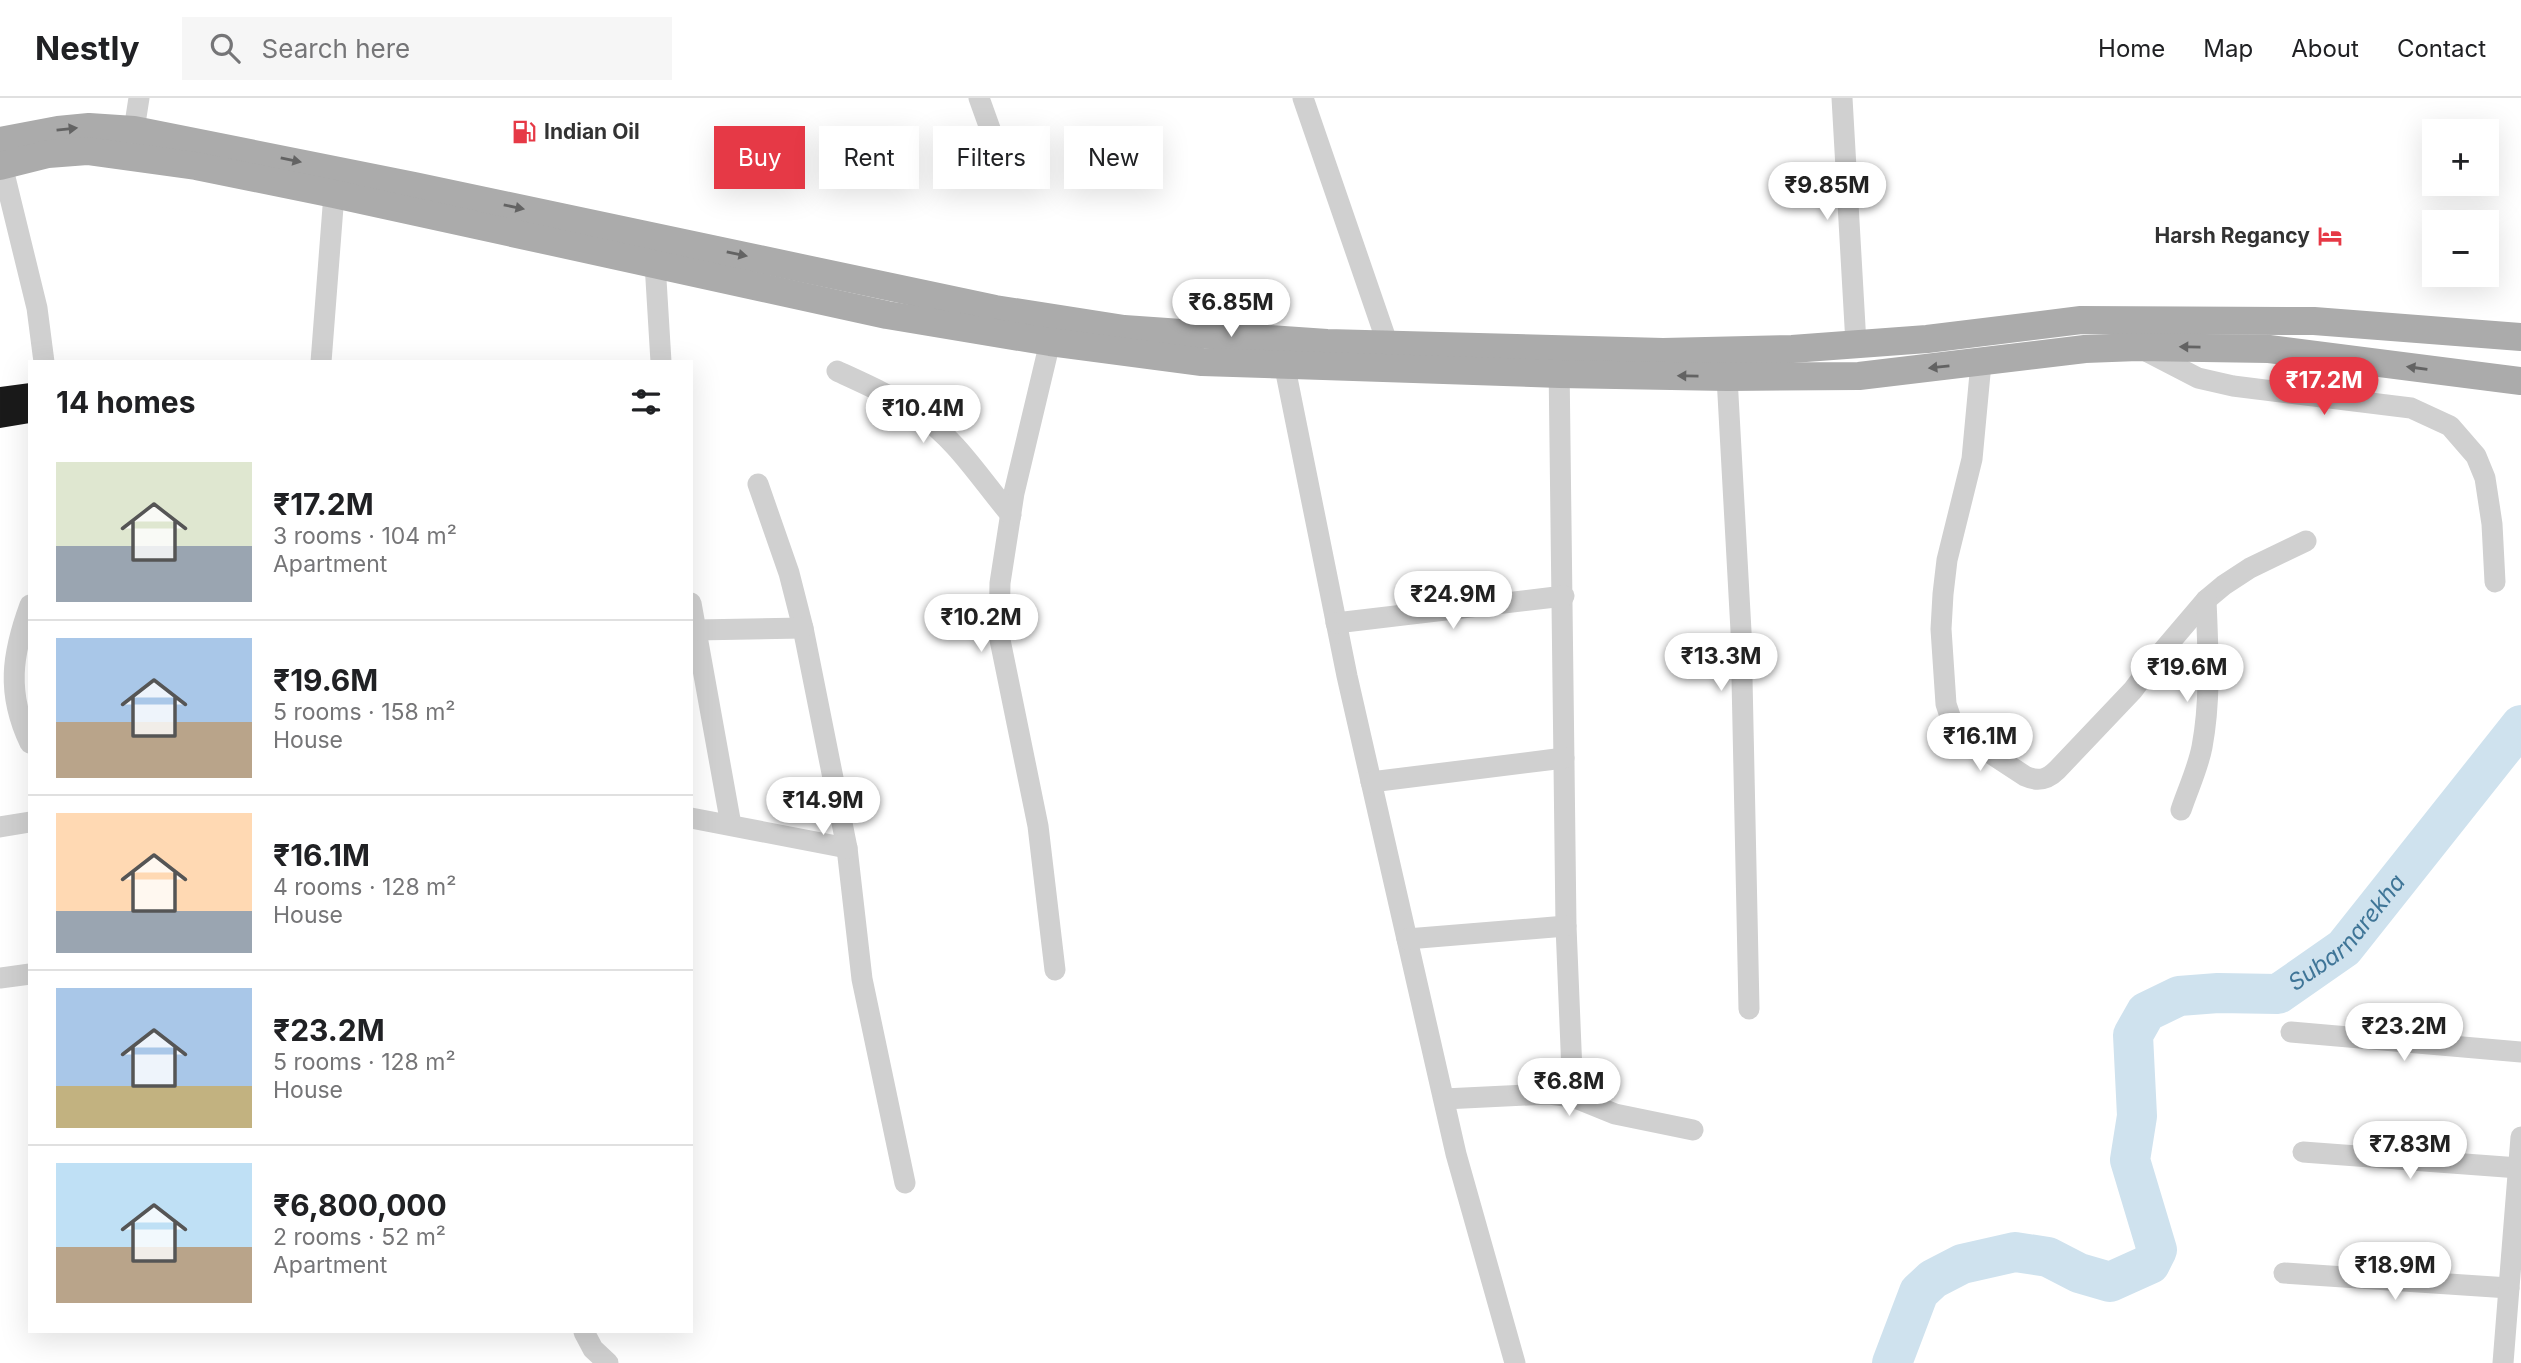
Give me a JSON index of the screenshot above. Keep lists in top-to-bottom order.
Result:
{
  "water": ["Subarnarekha"],
  "places": {
    "fuel station": ["Indian Oil"],
    "hotel": ["Harsh Regancy"]
  },
  "page": {
    "header": "Nestly",
    "search": "Search here",
    "nav": [
      "Home",
      "Map",
      "About",
      "Contact"
    ],
    "map_buttons": ["+", "−"],
    "chip": [
      "Buy",
      "Rent",
      "Filters",
      "New"
    ],
    "price": [
      "₹9.85M",
      "₹6.85M",
      "₹17.2M",
      "₹10.4M",
      "₹24.9M",
      "₹10.2M",
      "₹13.3M",
      "₹19.6M",
      "₹16.1M",
      "₹14.9M",
      "₹23.2M",
      "₹6.8M",
      "₹7.83M",
      "₹18.9M"
    ],
    "heading": "14 homes",
    "list": [
      {
        "name": "₹17.2M",
        "note": "3 rooms · 104 m² · Apartment"
      },
      {
        "name": "₹19.6M",
        "note": "5 rooms · 158 m² · House"
      },
      {
        "name": "₹16.1M",
        "note": "4 rooms · 128 m² · House"
      },
      {
        "name": "₹23.2M",
        "note": "5 rooms · 128 m² · House"
      },
      {
        "name": "₹6,800,000",
        "note": "2 rooms · 52 m² · Apartment"
      }
    ]
  }
}
